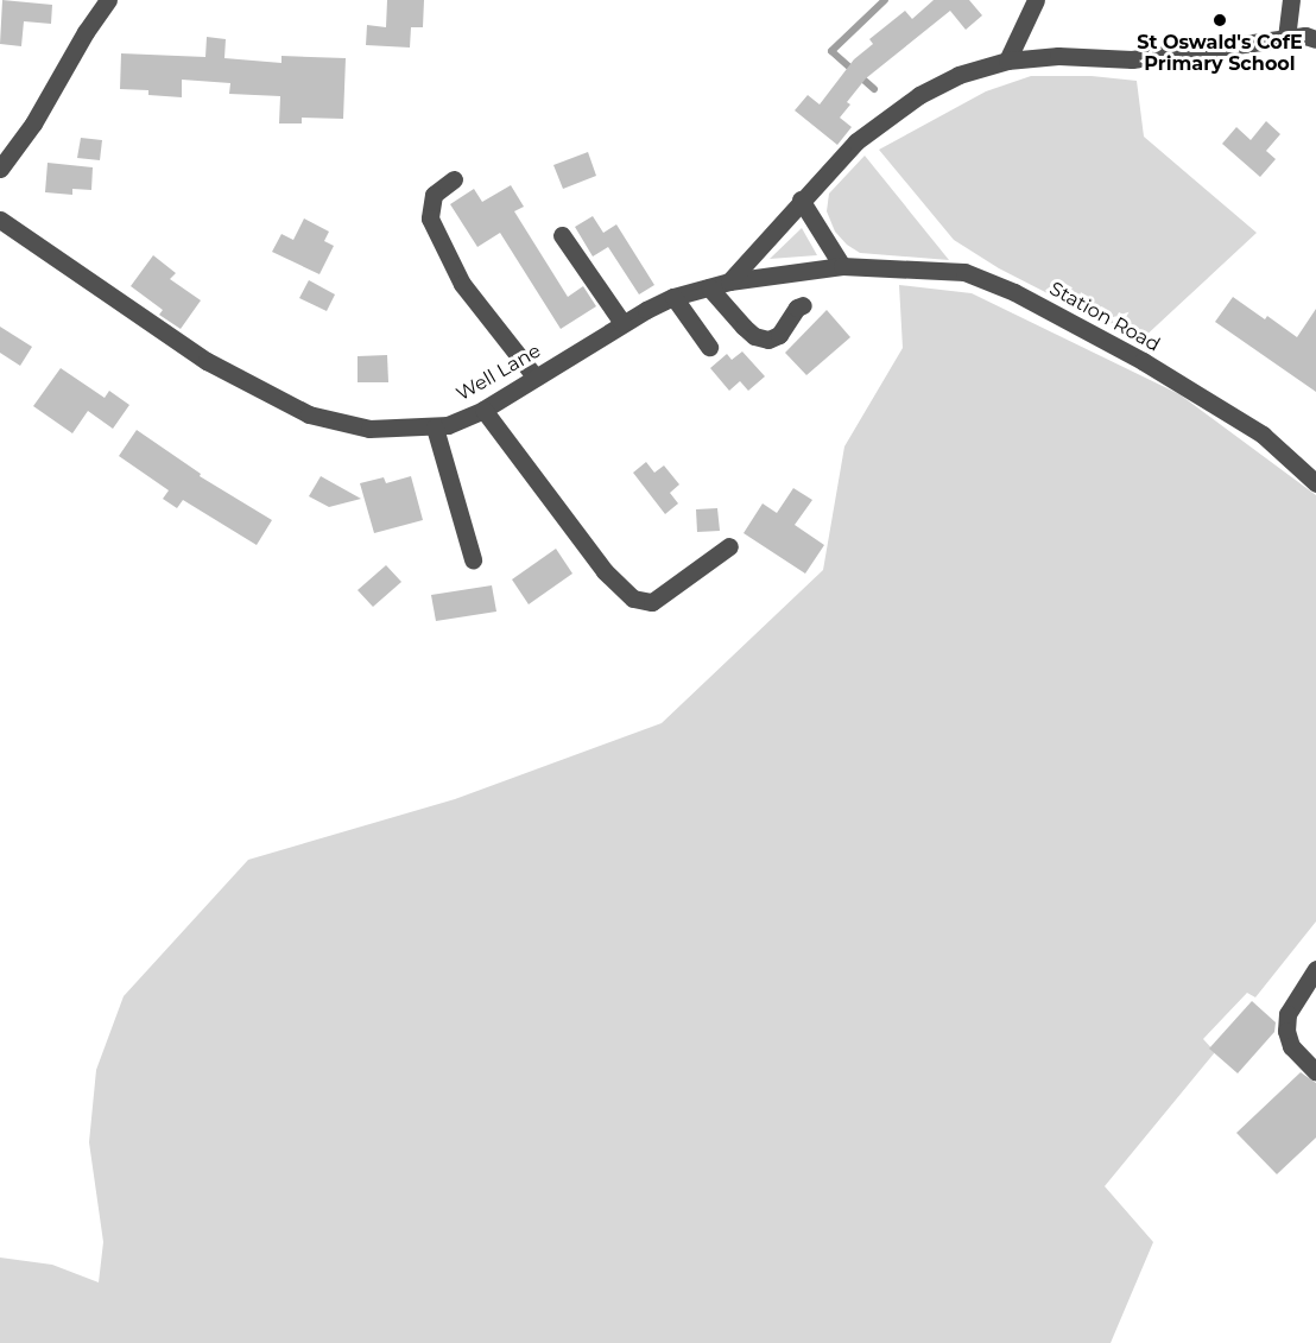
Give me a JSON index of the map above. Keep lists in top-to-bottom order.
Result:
{
  "streets": {
    "street": ["Station Road", "Well Lane"]
  },
  "crossings": [
    ["Station Road", "Well Lane"]
  ],
  "places": ["St Oswald's CofE Primary School"]
}
